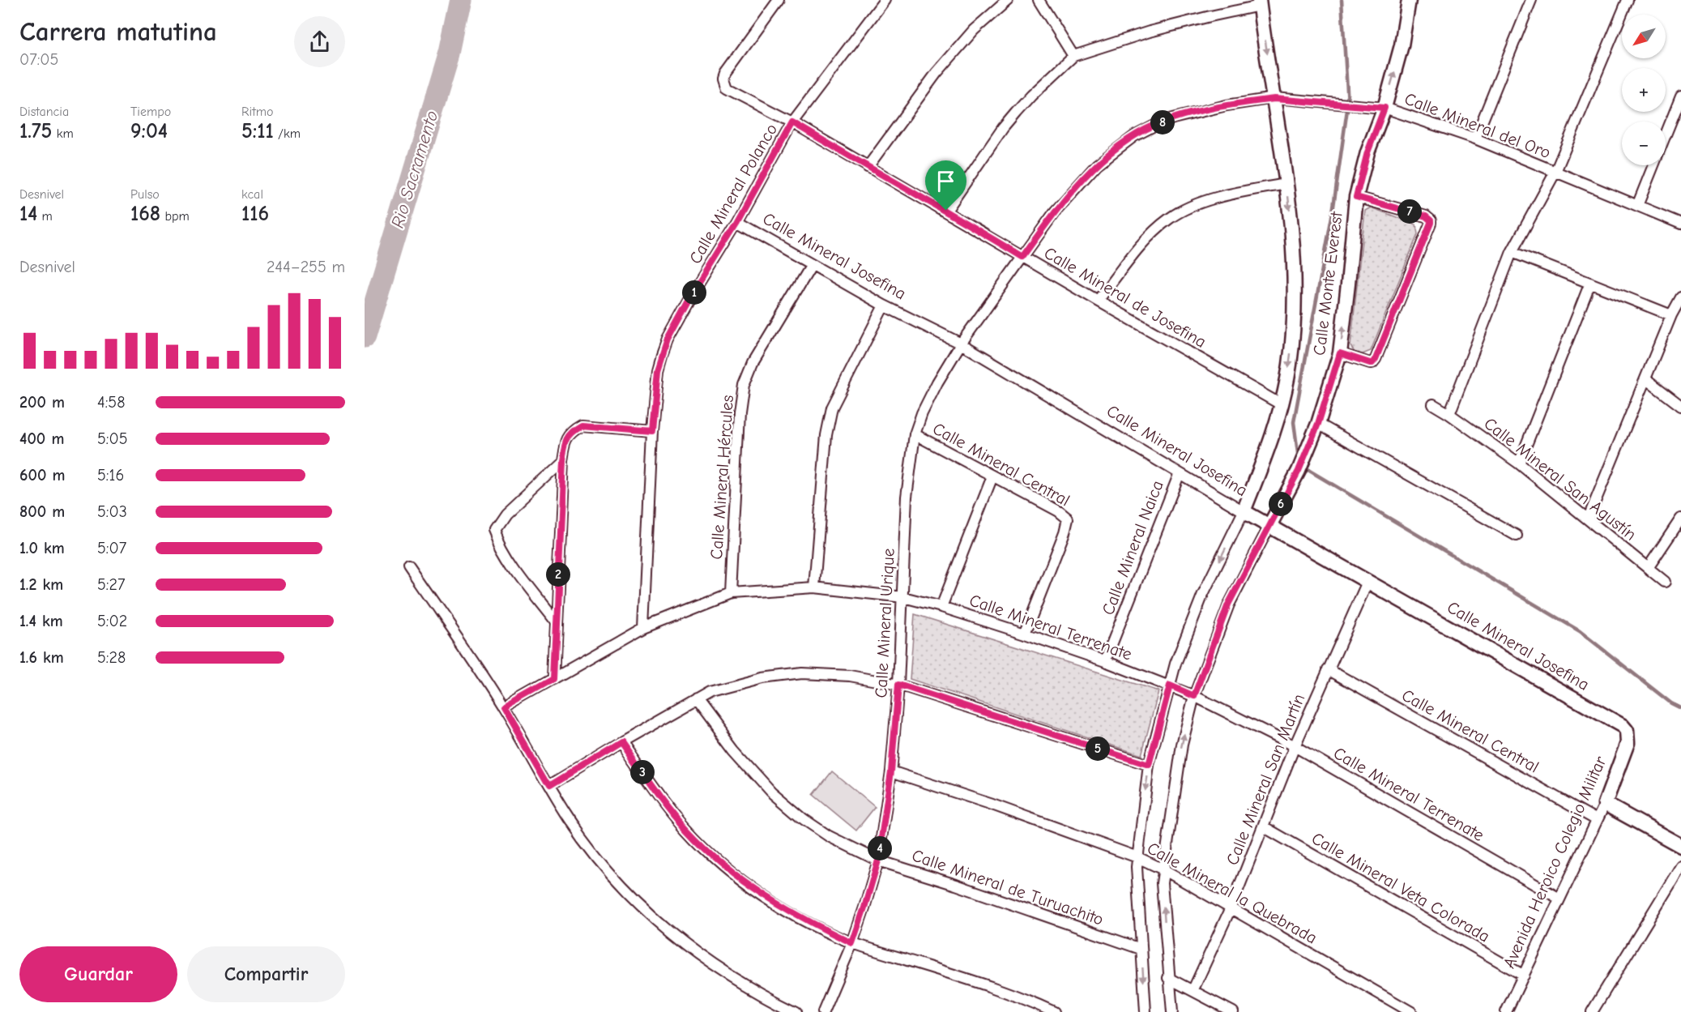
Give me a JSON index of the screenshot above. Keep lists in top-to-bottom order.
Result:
{
  "streets": {
    "street": [
      "Calle Mineral del Oro",
      "Calle Mineral Polanco",
      "Calle Mineral Josefina",
      "Calle Monte Everest",
      "Calle Mineral de Josefina",
      "Calle Mineral Central",
      "Calle Mineral Hércules",
      "Calle Mineral San Agustín",
      "Calle Mineral Naica",
      "Calle Mineral Urique",
      "Calle Mineral Terrenate",
      "Calle Mineral San Martín",
      "Avenida Heroico Colegio Militar",
      "Calle Mineral de Turuachito",
      "Calle Mineral Veta Colorada",
      "Calle Mineral la Quebrada"
    ]
  },
  "crossings": [
    ["Calle Mineral del Oro", "Calle Monte Everest"],
    ["Calle Mineral del Oro", "Calle Mineral de Josefina"],
    ["Calle Mineral del Oro", "Calle Mineral Urique"],
    ["Calle Mineral Polanco", "Calle Mineral Josefina"],
    ["Calle Mineral Polanco", "Calle Mineral de Josefina"],
    ["Calle Mineral Polanco", "Calle Mineral Terrenate"],
    ["Calle Mineral Josefina", "Calle Monte Everest"],
    ["Calle Mineral Josefina", "Calle Mineral Hércules"],
    ["Calle Mineral Josefina", "Calle Mineral Naica"],
    ["Calle Mineral Josefina", "Calle Mineral Urique"],
    ["Calle Mineral Josefina", "Calle Mineral San Martín"],
    ["Calle Mineral Josefina", "Avenida Heroico Colegio Militar"],
    ["Calle Monte Everest", "Calle Mineral de Josefina"],
    ["Calle Monte Everest", "Calle Mineral Terrenate"],
    ["Calle Monte Everest", "Calle Mineral de Turuachito"],
    ["Calle Monte Everest", "Calle Mineral la Quebrada"],
    ["Calle Mineral de Josefina", "Calle Mineral Urique"],
    ["Calle Mineral Central", "Calle Mineral Urique"],
    ["Calle Mineral Central", "Calle Mineral Terrenate"],
    ["Calle Mineral Central", "Calle Mineral San Martín"],
    ["Calle Mineral Central", "Avenida Heroico Colegio Militar"],
    ["Calle Mineral Hércules", "Calle Mineral Terrenate"],
    ["Calle Mineral Naica", "Calle Mineral Terrenate"],
    ["Calle Mineral Urique", "Calle Mineral Terrenate"],
    ["Calle Mineral Urique", "Calle Mineral de Turuachito"],
    ["Calle Mineral Urique", "Calle Mineral la Quebrada"],
    ["Calle Mineral Terrenate", "Calle Mineral San Martín"],
    ["Calle Mineral Terrenate", "Avenida Heroico Colegio Militar"],
    ["Calle Mineral San Martín", "Calle Mineral Veta Colorada"],
    ["Calle Mineral San Martín", "Calle Mineral la Quebrada"],
    ["Avenida Heroico Colegio Militar", "Calle Mineral Veta Colorada"]
  ],
  "water": ["Rio Sacramento"],
  "north": "bottom left",
  "page": {
    "heading": ["Carrera matutina", "07:05"],
    "map_buttons": ["+", "−"],
    "stats": [
      ["Distancia", "1.75 km"],
      ["Tiempo", "9:04"],
      ["Ritmo", "5:11 /km"],
      ["Desnivel", "14 m"],
      ["Pulso", "168 bpm"],
      ["kcal", "116"]
    ],
    "pins": [
      "8",
      "7",
      "1",
      "6",
      "2",
      "5",
      "3",
      "4"
    ],
    "chart": ["Desnivel", "244–255 m"],
    "list": [
      {
        "name": "200 m",
        "note": "4:58"
      },
      {
        "name": "400 m",
        "note": "5:05"
      },
      {
        "name": "600 m",
        "note": "5:16"
      },
      {
        "name": "800 m",
        "note": "5:03"
      },
      {
        "name": "1.0 km",
        "note": "5:07"
      },
      {
        "name": "1.2 km",
        "note": "5:27"
      },
      {
        "name": "1.4 km",
        "note": "5:02"
      },
      {
        "name": "1.6 km",
        "note": "5:28"
      }
    ],
    "buttons": ["Guardar", "Compartir"]
  }
}
